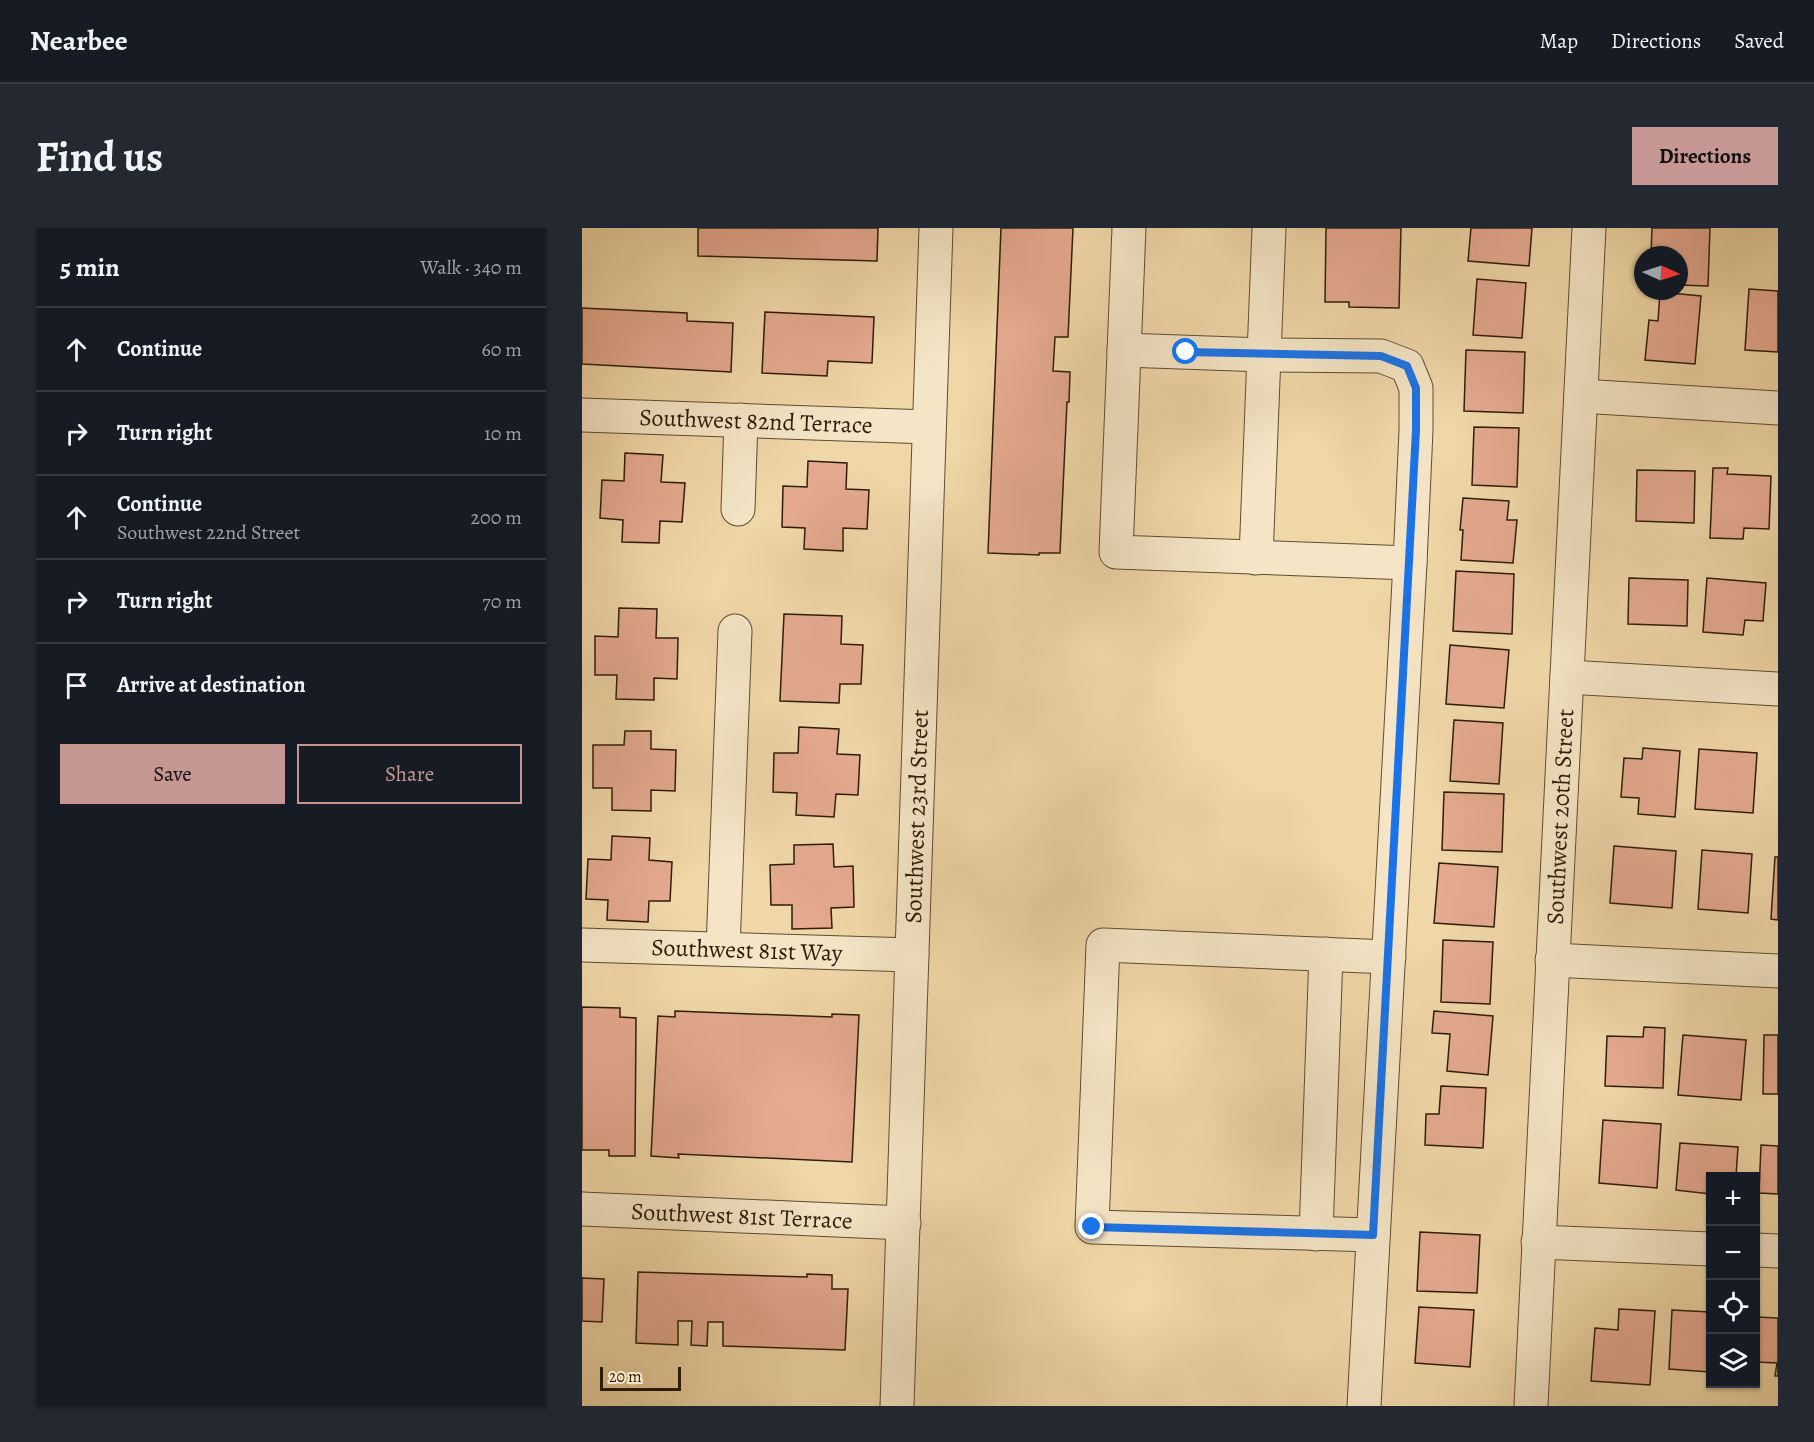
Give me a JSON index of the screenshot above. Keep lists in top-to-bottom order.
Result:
{
  "streets": {
    "street": [
      "Southwest 82nd Terrace",
      "Southwest 23rd Street",
      "Southwest 20th Street",
      "Southwest 81st Way",
      "Southwest 81st Terrace"
    ]
  },
  "crossings": [
    ["Southwest 82nd Terrace", "Southwest 23rd Street"],
    ["Southwest 23rd Street", "Southwest 81st Way"],
    ["Southwest 23rd Street", "Southwest 81st Terrace"]
  ],
  "scale_bar": "20 m",
  "north": "right",
  "page": {
    "header": "Nearbee",
    "nav": ["Map", "Directions", "Saved"],
    "buttons": [
      "Directions",
      ["Save", "Share"]
    ],
    "title": "Find us",
    "heading": ["5 min", "Walk · 340 m"],
    "list": [
      ["Continue", "60 m"],
      ["Turn right", "10 m"],
      ["Continue", "Southwest 22nd Street", "200 m"],
      ["Turn right", "70 m"],
      "Arrive at destination"
    ],
    "map_buttons": ["+", "−"],
    "scale": "20 m"
  }
}
